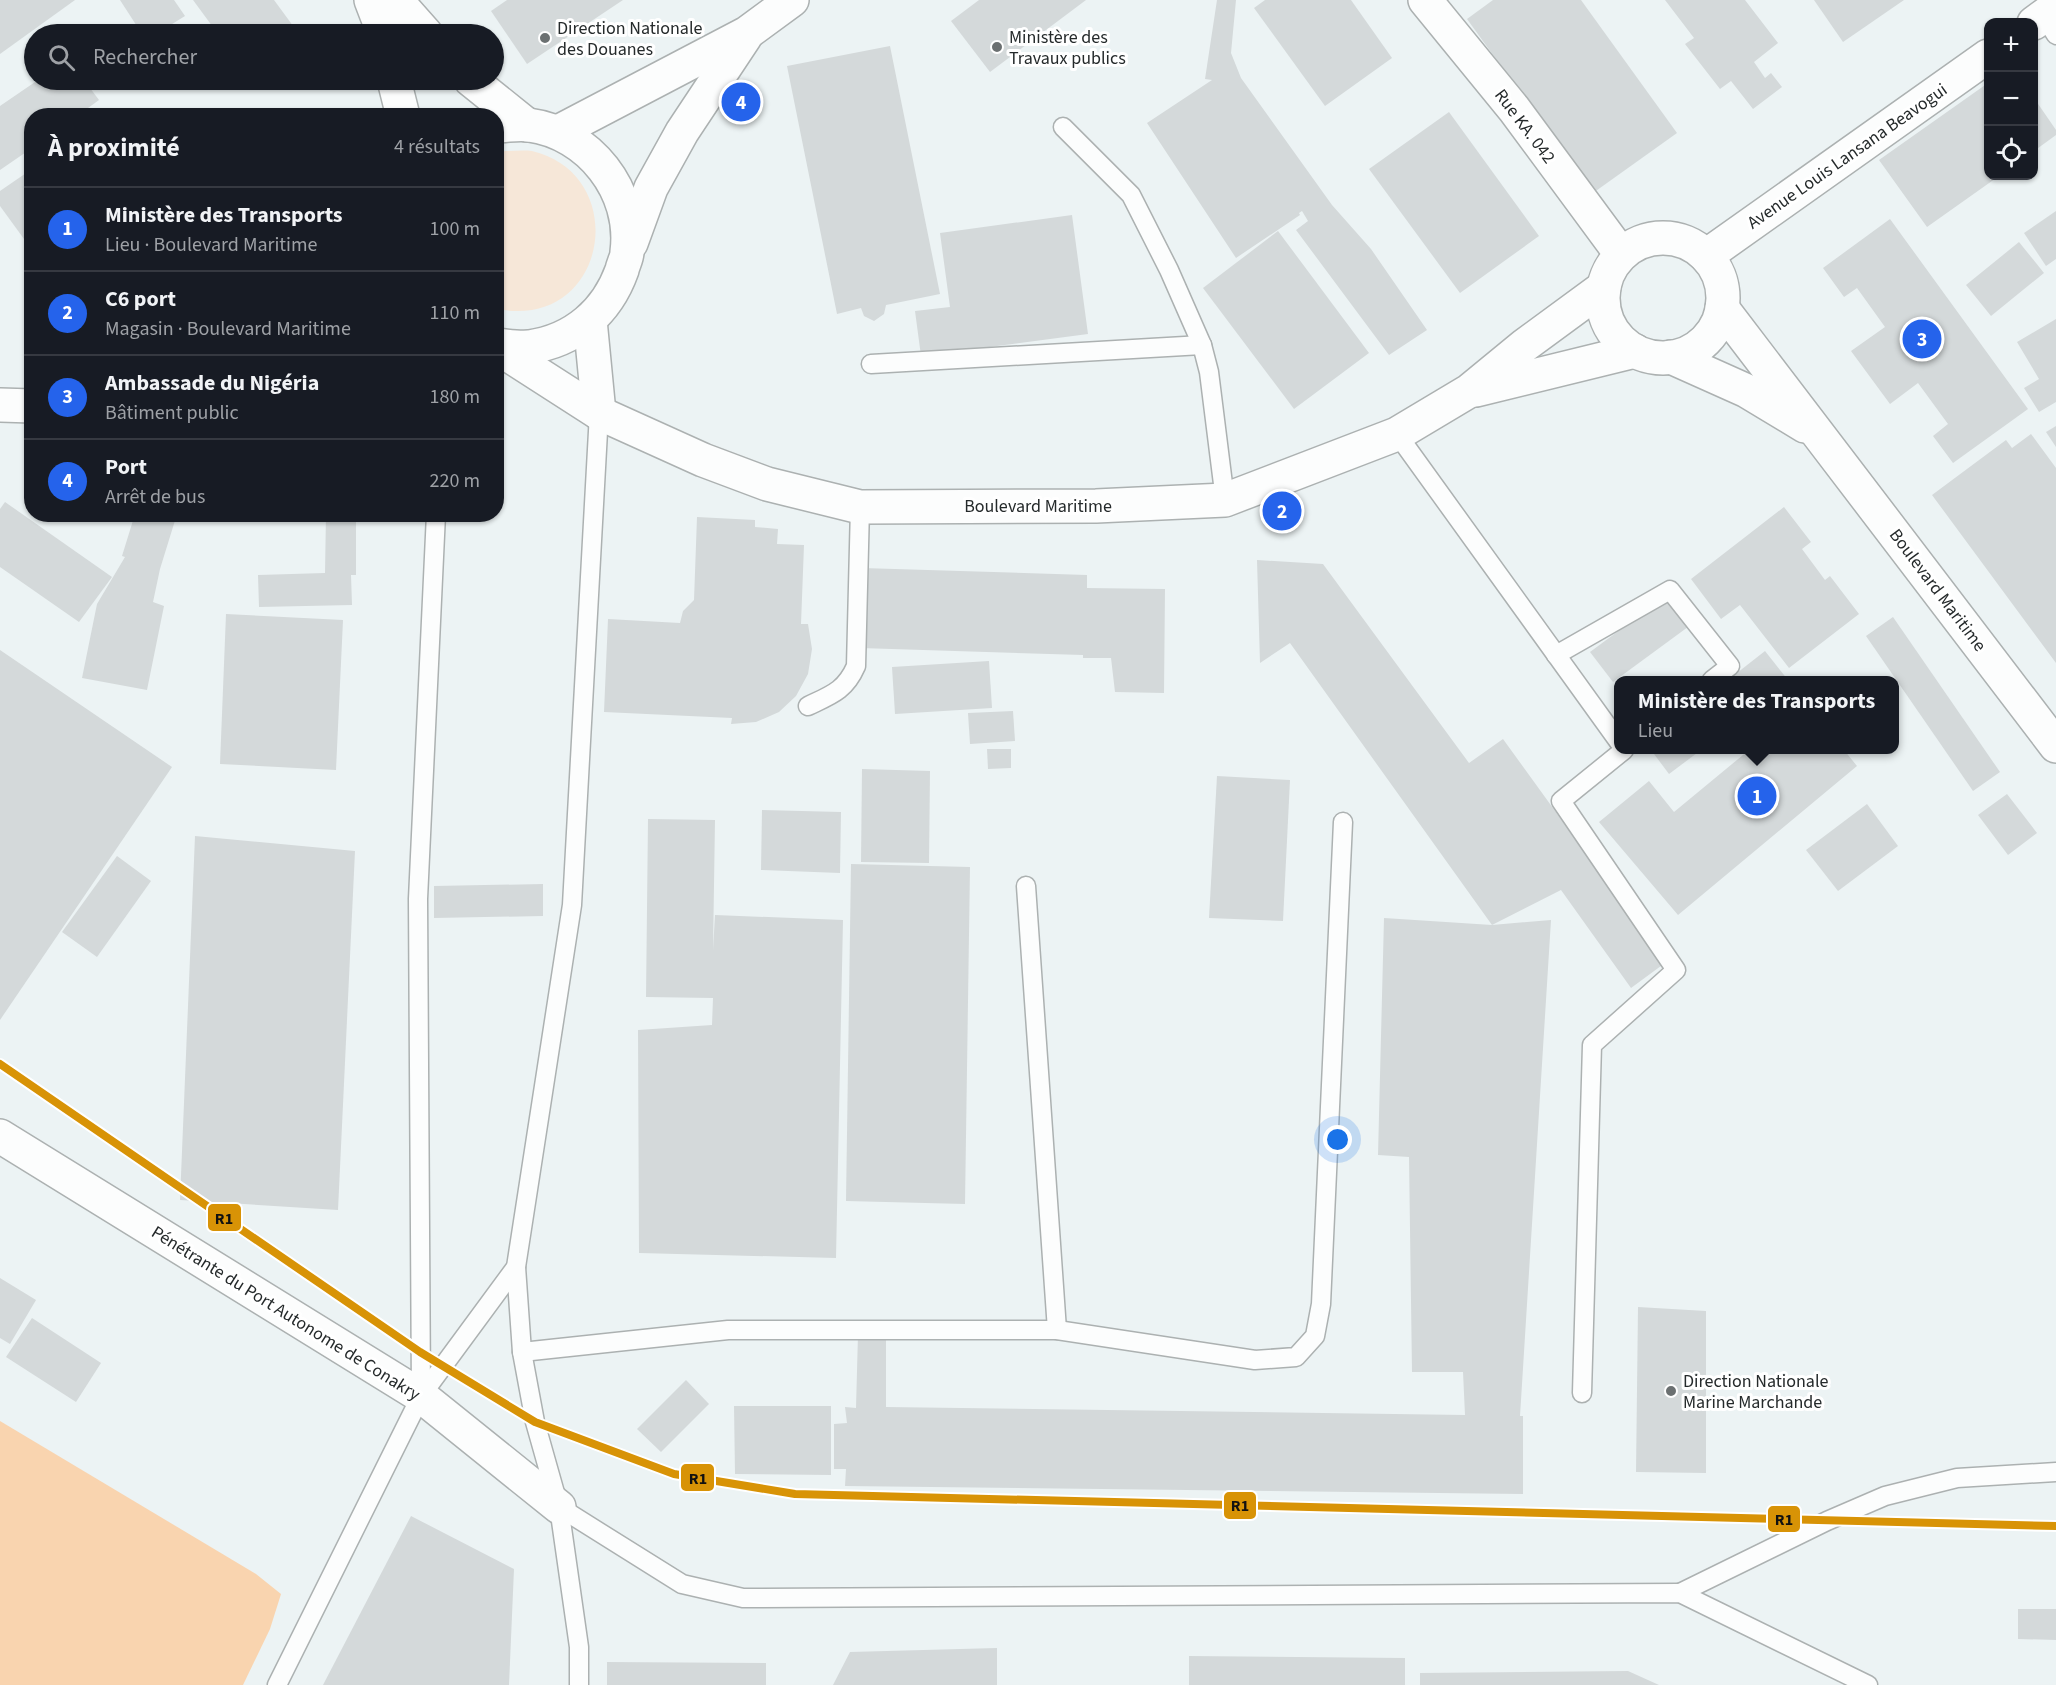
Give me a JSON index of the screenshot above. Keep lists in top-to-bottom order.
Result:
{
  "streets": {
    "street": [
      "Rue KA. 042",
      "Avenue Louis Lansana Beavogui",
      "Boulevard Maritime",
      "Pénétrante du Port Autonome de Conakry"
    ]
  },
  "crossings": [
    ["Rue KA. 042", "Avenue Louis Lansana Beavogui"],
    ["Rue KA. 042", "Boulevard Maritime"],
    ["Avenue Louis Lansana Beavogui", "Boulevard Maritime"]
  ],
  "places": ["Direction Nationale des Douanes", "Ministère des Travaux publics", "Direction Nationale Marine Marchande"],
  "lines": ["transit line R1"],
  "page": {
    "map_buttons": ["+", "−"],
    "search": "Rechercher",
    "pins": [
      "4",
      "3",
      "2",
      "1"
    ],
    "heading": ["À proximité", "4 résultats"],
    "list": [
      {
        "mark": "1",
        "name": "Ministère des Transports",
        "note": "Lieu · Boulevard Maritime",
        "value": "100 m"
      },
      {
        "mark": "2",
        "name": "C6 port",
        "note": "Magasin · Boulevard Maritime",
        "value": "110 m"
      },
      {
        "mark": "3",
        "name": "Ambassade du Nigéria",
        "note": "Bâtiment public",
        "value": "180 m"
      },
      {
        "mark": "4",
        "name": "Port",
        "note": "Arrêt de bus",
        "value": "220 m"
      }
    ],
    "popup": ["Ministère des Transports", "Lieu"]
  }
}
